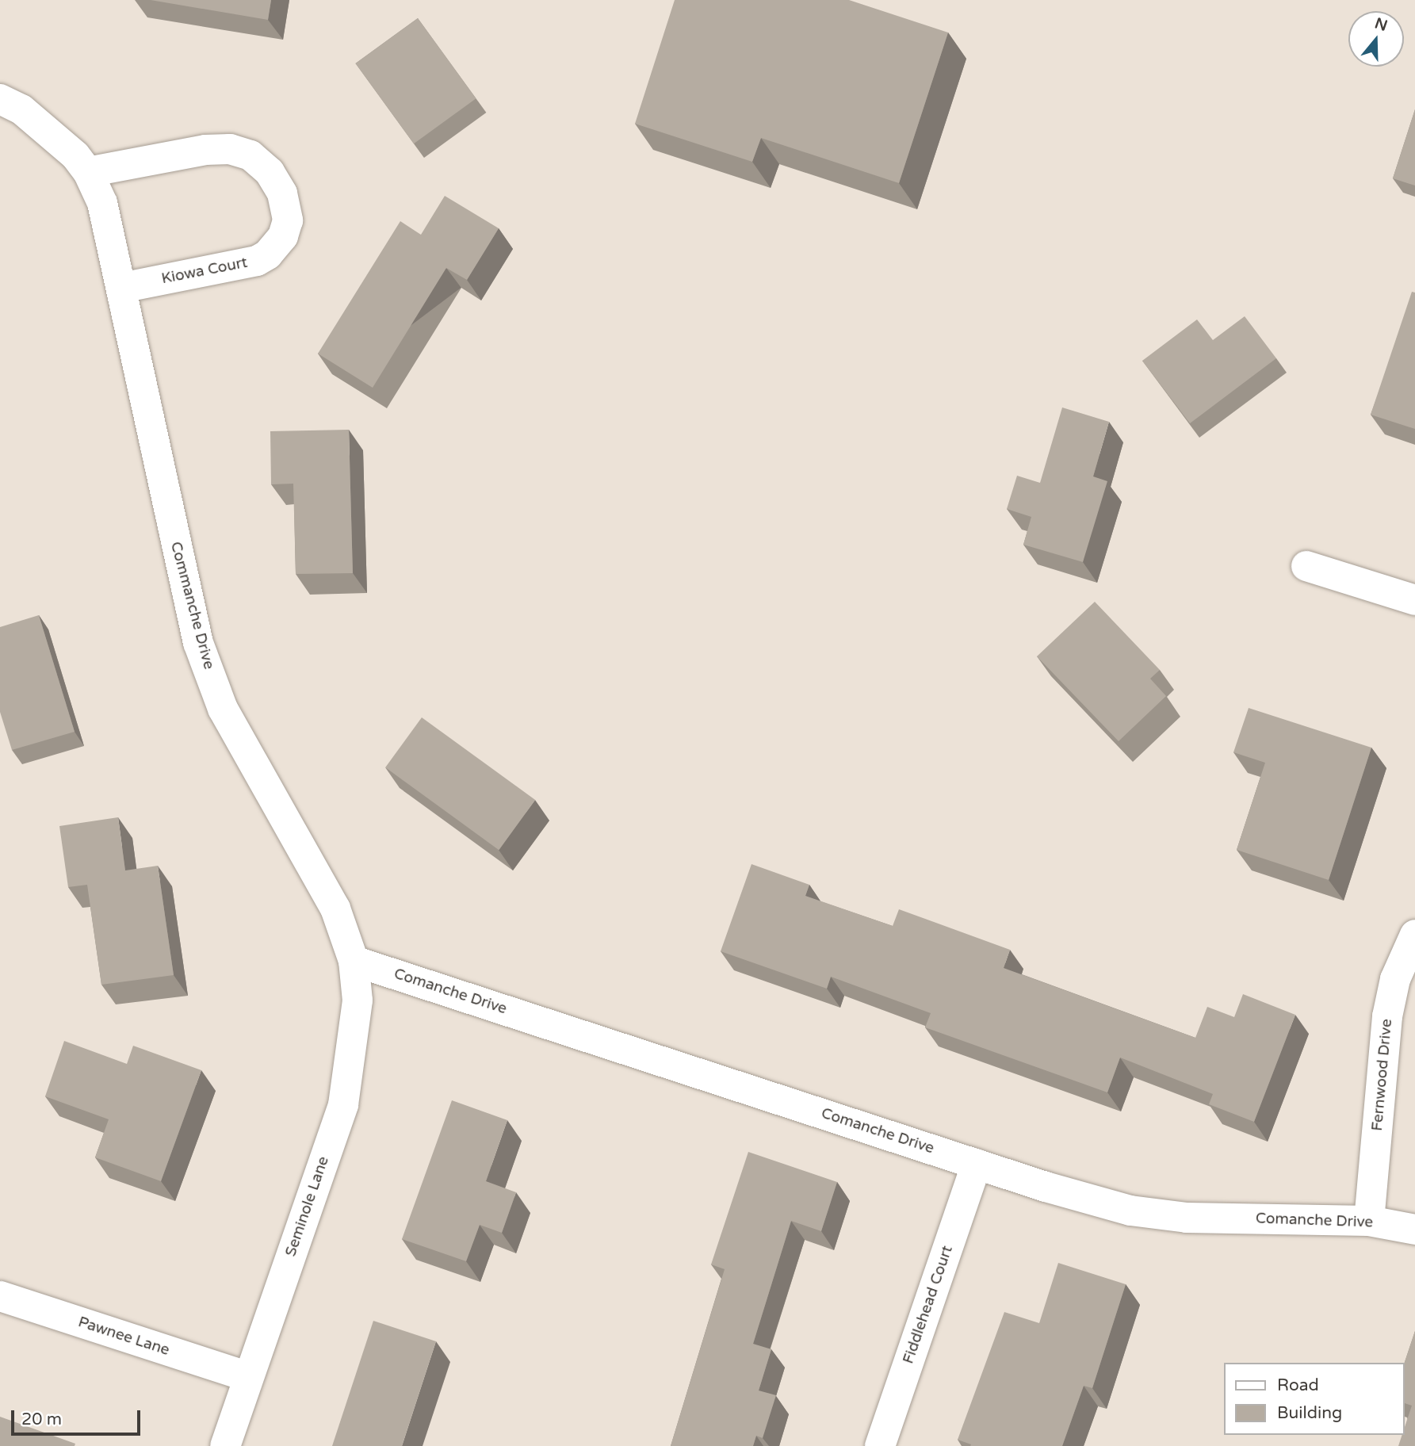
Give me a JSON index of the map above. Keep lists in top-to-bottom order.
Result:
{
  "streets": {
    "street": [
      "Kiowa Court",
      "Commanche Drive",
      "Comanche Drive",
      "Fernwood Drive",
      "Seminole Lane",
      "Fiddlehead Court",
      "Pawnee Lane"
    ]
  },
  "crossings": [
    ["Kiowa Court", "Commanche Drive"],
    ["Commanche Drive", "Comanche Drive"],
    ["Commanche Drive", "Seminole Lane"],
    ["Comanche Drive", "Fernwood Drive"],
    ["Comanche Drive", "Seminole Lane"],
    ["Comanche Drive", "Fiddlehead Court"],
    ["Seminole Lane", "Pawnee Lane"]
  ],
  "legend": ["Road", "Building"],
  "scale_bar": "20 m",
  "north": "top"
}
